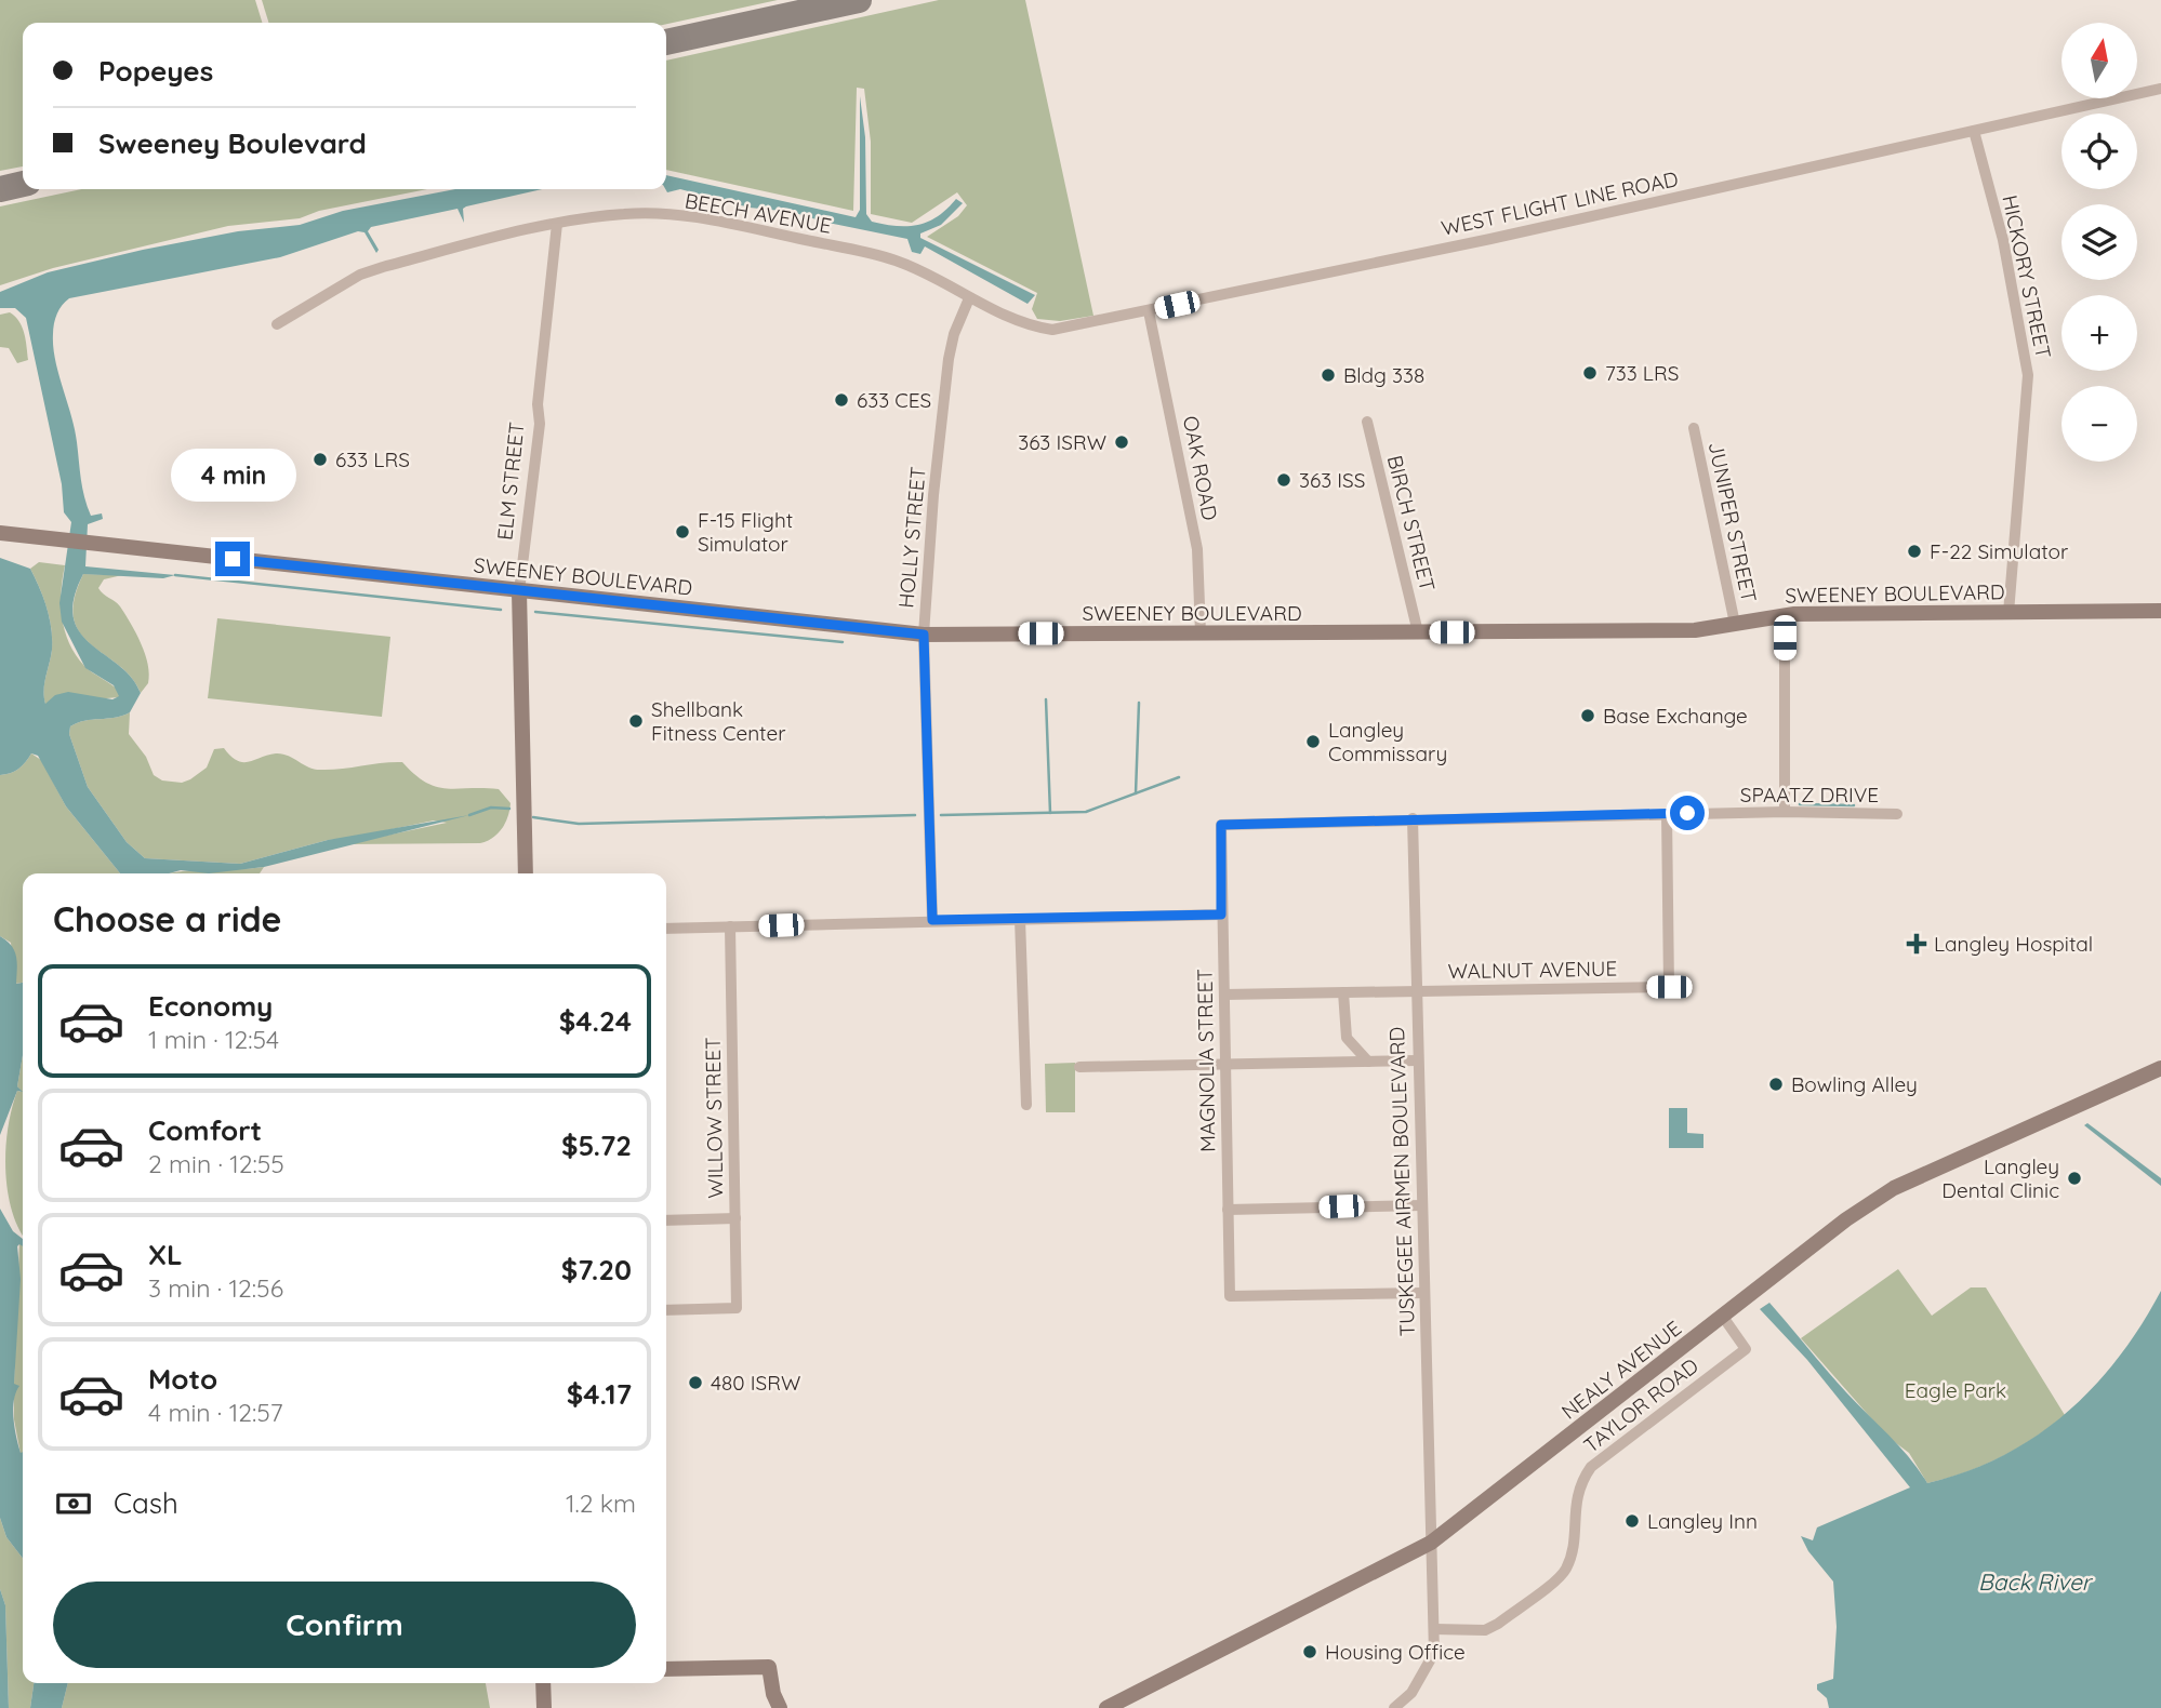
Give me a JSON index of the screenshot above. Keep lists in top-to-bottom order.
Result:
{
  "streets": {
    "main road": ["ELM STREET", "SWEENEY BOULEVARD", "NEALY AVENUE"],
    "street": [
      "WEST FLIGHT LINE ROAD",
      "BEECH AVENUE",
      "HICKORY STREET",
      "OAK ROAD",
      "JUNIPER STREET",
      "BIRCH STREET",
      "HOLLY STREET",
      "SPAATZ DRIVE",
      "WALNUT AVENUE",
      "MAGNOLIA STREET",
      "WILLOW STREET",
      "TUSKEGEE AIRMEN BOULEVARD",
      "TAYLOR ROAD"
    ]
  },
  "crossings": [
    ["WEST FLIGHT LINE ROAD", "BEECH AVENUE"],
    ["WEST FLIGHT LINE ROAD", "HICKORY STREET"],
    ["WEST FLIGHT LINE ROAD", "OAK ROAD"],
    ["WEST FLIGHT LINE ROAD", "HOLLY STREET"],
    ["BEECH AVENUE", "ELM STREET"],
    ["BEECH AVENUE", "HOLLY STREET"],
    ["HICKORY STREET", "SWEENEY BOULEVARD"],
    ["OAK ROAD", "SWEENEY BOULEVARD"],
    ["ELM STREET", "SWEENEY BOULEVARD"],
    ["JUNIPER STREET", "SWEENEY BOULEVARD"],
    ["BIRCH STREET", "SWEENEY BOULEVARD"],
    ["HOLLY STREET", "SWEENEY BOULEVARD"],
    ["SPAATZ DRIVE", "WALNUT AVENUE"],
    ["SPAATZ DRIVE", "MAGNOLIA STREET"],
    ["SPAATZ DRIVE", "TUSKEGEE AIRMEN BOULEVARD"],
    ["WALNUT AVENUE", "MAGNOLIA STREET"],
    ["WALNUT AVENUE", "TUSKEGEE AIRMEN BOULEVARD"],
    ["MAGNOLIA STREET", "TUSKEGEE AIRMEN BOULEVARD"],
    ["TUSKEGEE AIRMEN BOULEVARD", "NEALY AVENUE"],
    ["TUSKEGEE AIRMEN BOULEVARD", "TAYLOR ROAD"],
    ["NEALY AVENUE", "TAYLOR ROAD"]
  ],
  "water": ["Back River"],
  "parks": ["Eagle Park"],
  "places": {
    "other": [
      "733 LRS",
      "Bldg 338",
      "633 CES",
      "363 ISRW",
      "633 LRS",
      "363 ISS",
      "F-15 Flight Simulator",
      "F-22 Simulator",
      "Base Exchange",
      "Shellbank Fitness Center",
      "Langley Commissary",
      "Bowling Alley",
      "Langley Dental Clinic",
      "480 ISRW",
      "Langley Inn",
      "Housing Office"
    ],
    "health": ["Langley Hospital"]
  },
  "north": "top",
  "page": {
    "map_buttons": ["+", "−"],
    "banner": ["Popeyes", "Sweeney Boulevard"],
    "bubble": "4 min",
    "heading": "Choose a ride",
    "list": [
      {
        "name": "Economy",
        "note": "1 min · 12:54",
        "value": "$4.24"
      },
      {
        "name": "Comfort",
        "note": "2 min · 12:55",
        "value": "$5.72"
      },
      {
        "name": "XL",
        "note": "3 min · 12:56",
        "value": "$7.20"
      },
      {
        "name": "Moto",
        "note": "4 min · 12:57",
        "value": "$4.17"
      }
    ],
    "pay": ["Cash", "1.2 km"],
    "buttons": "Confirm"
  }
}
